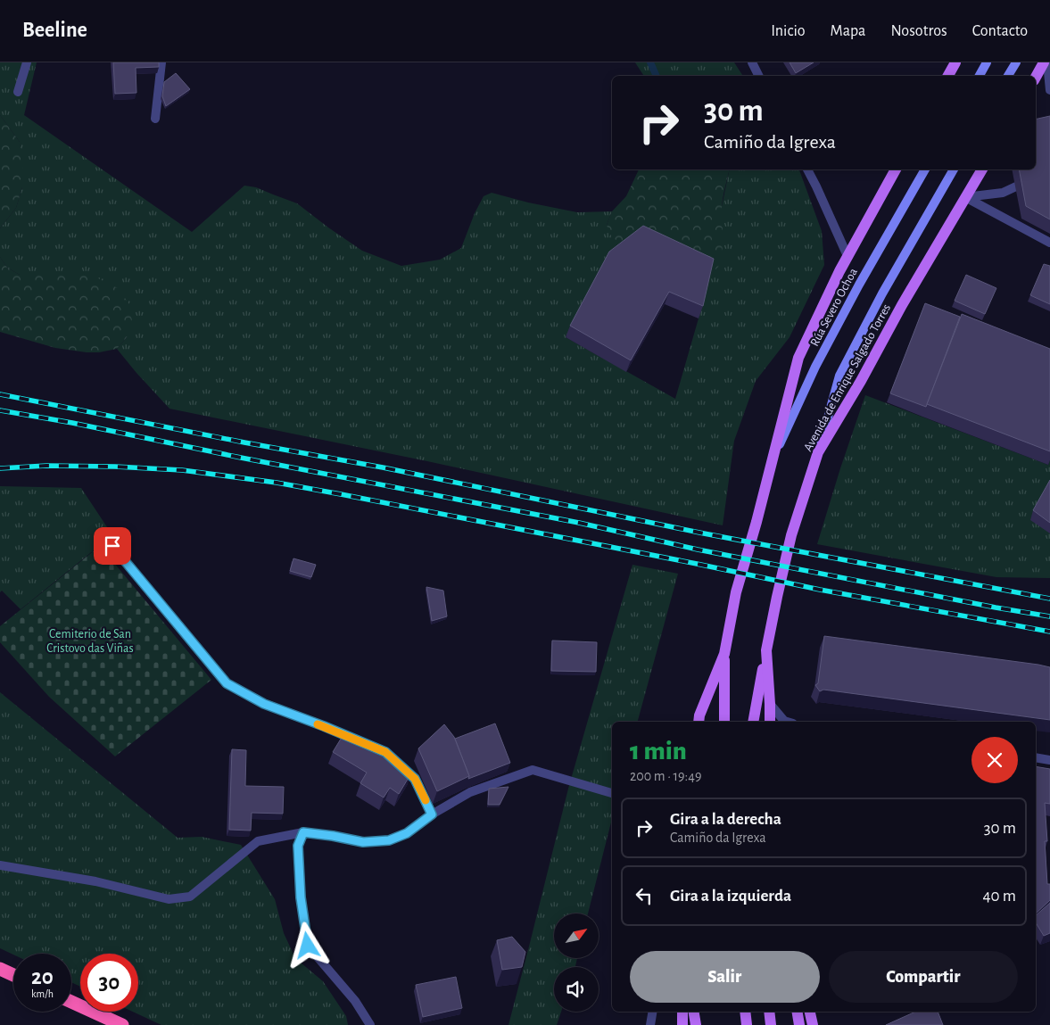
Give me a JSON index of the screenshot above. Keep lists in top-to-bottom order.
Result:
{
  "streets": {
    "main road": ["Rúa Severo Ochoa", "Avenida de Enrique Salgado Torres"]
  },
  "parks": ["Cemiterio de San Cristovo das Viñas"],
  "north": "top right",
  "page": {
    "header": "Beeline",
    "nav": [
      "Inicio",
      "Mapa",
      "Nosotros",
      "Contacto"
    ],
    "turn": ["30 m", "Camiño da Igrexa"],
    "heading": ["1 min", "200 m · 19:49"],
    "list": [
      {
        "name": "Gira a la derecha",
        "note": "Camiño da Igrexa",
        "value": "30 m"
      },
      {
        "name": "Gira a la izquierda",
        "value": "40 m"
      }
    ],
    "buttons": ["Salir", "Compartir"],
    "speed": "20 km/h",
    "limit": "30"
  }
}
